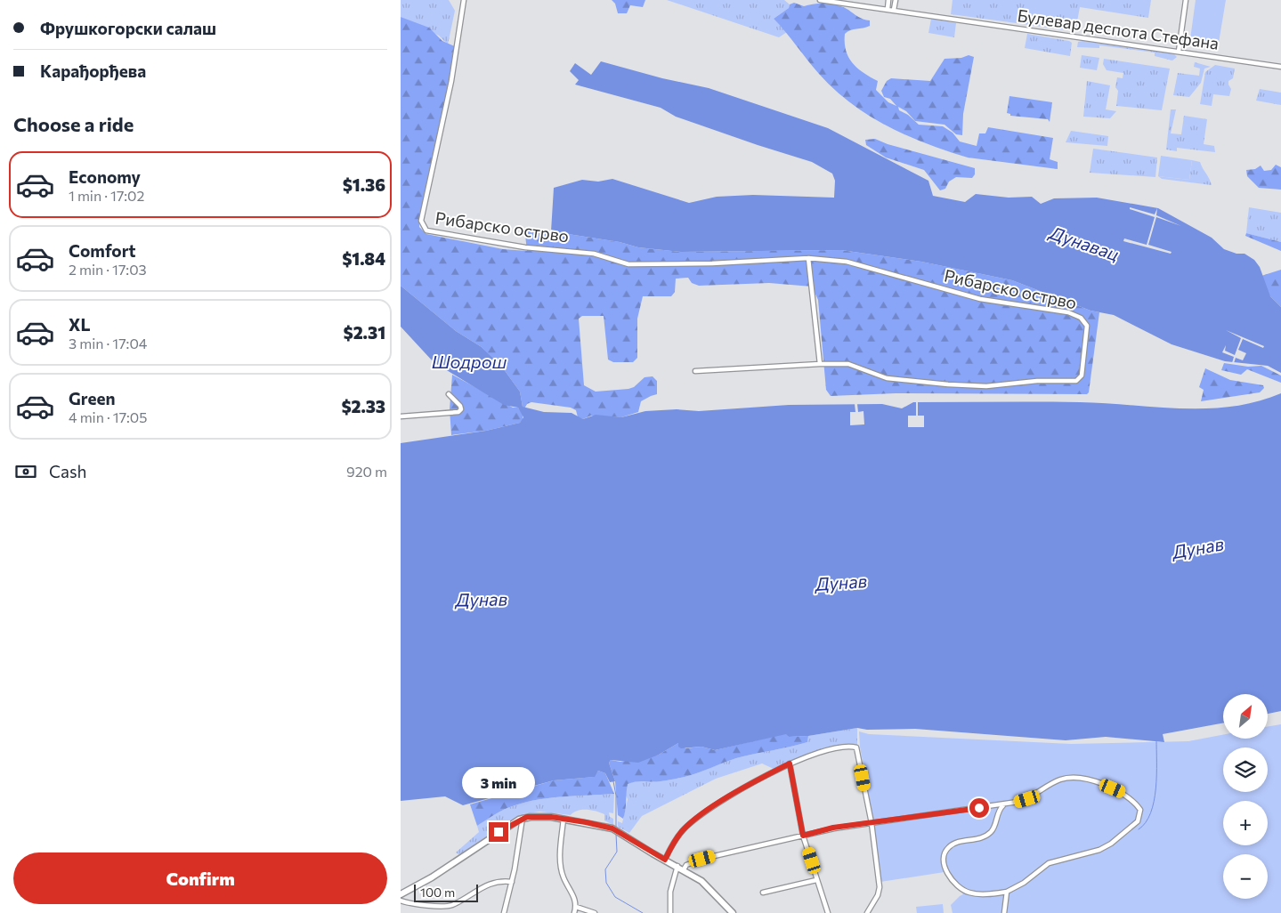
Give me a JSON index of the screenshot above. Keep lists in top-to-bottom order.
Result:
{
  "streets": {
    "street": ["Булевар деспота Стефана", "Рибарско острво"]
  },
  "water": ["Дунавац", "Шодрош", "Дунав"],
  "scale_bar": "100 m",
  "north": "top right",
  "page": {
    "banner": ["Фрушкогорски салаш", "Карађорђева"],
    "heading": "Choose a ride",
    "list": [
      {
        "name": "Economy",
        "note": "1 min · 17:02",
        "value": "$1.36"
      },
      {
        "name": "Comfort",
        "note": "2 min · 17:03",
        "value": "$1.84"
      },
      {
        "name": "XL",
        "note": "3 min · 17:04",
        "value": "$2.31"
      },
      {
        "name": "Green",
        "note": "4 min · 17:05",
        "value": "$2.33"
      }
    ],
    "pay": ["Cash", "920 m"],
    "map_buttons": ["+", "−"],
    "bubble": "3 min",
    "buttons": "Confirm",
    "scale": "100 m"
  }
}
